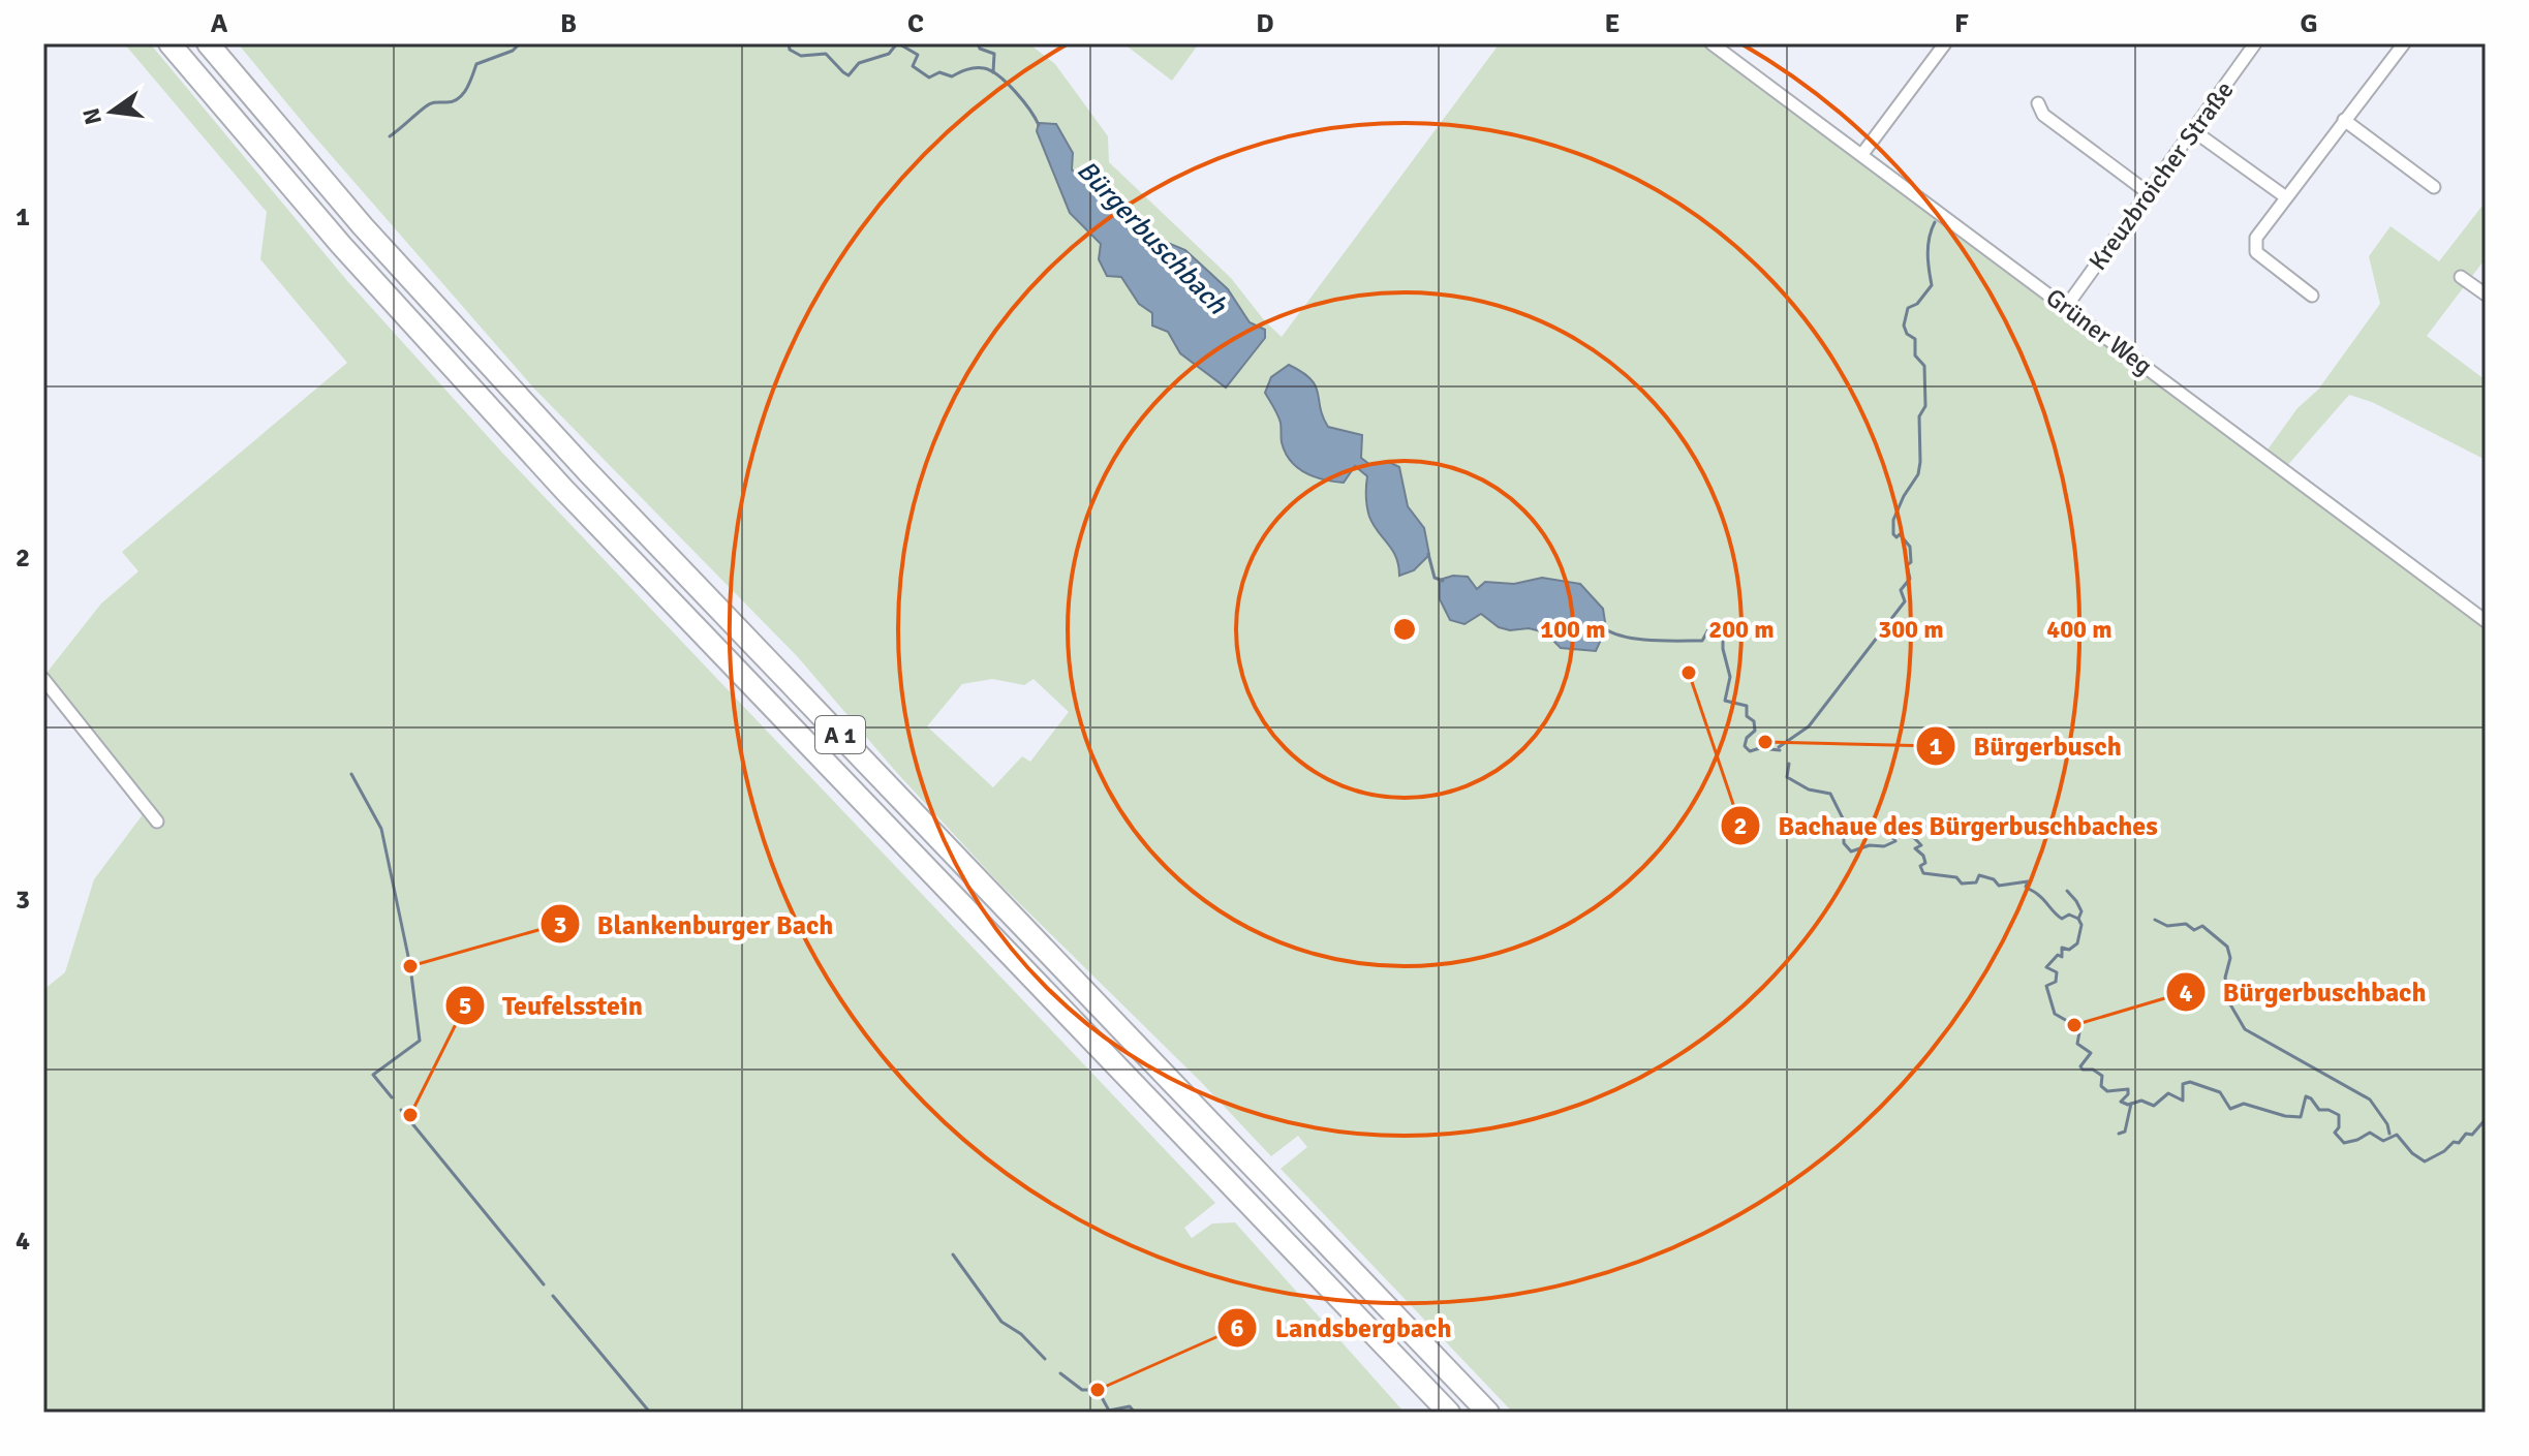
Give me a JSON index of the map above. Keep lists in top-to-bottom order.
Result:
{
  "streets": {
    "highway": ["A 1"],
    "street": ["Kreuzbroicher Straße", "Grüner Weg"]
  },
  "crossings": [
    ["Kreuzbroicher Straße", "Grüner Weg"]
  ],
  "water": ["Bürgerbuschbach"],
  "places": [
    "Bachaue des Bürgerbuschbaches",
    "Bürgerbusch",
    "Blankenburger Bach",
    "Bürgerbuschbach",
    "Teufelsstein",
    "Landsbergbach"
  ],
  "north": "left",
  "grid": {
    "columns": [
      "A",
      "B",
      "C",
      "D",
      "E",
      "F",
      "G"
    ],
    "rows": [
      "1",
      "2",
      "3",
      "4"
    ]
  },
  "rings": [
    "100 m",
    "200 m",
    "300 m",
    "400 m"
  ]
}
